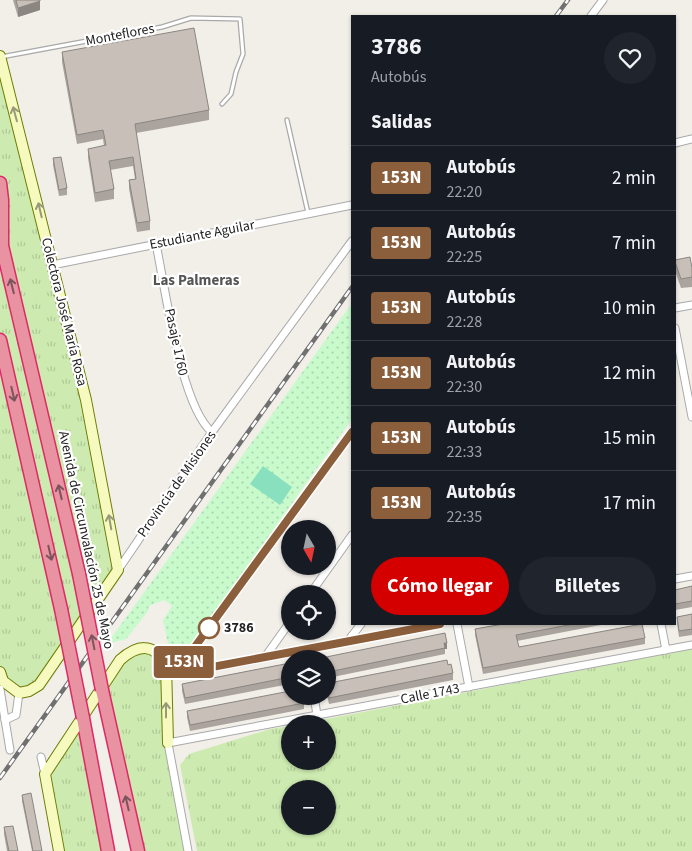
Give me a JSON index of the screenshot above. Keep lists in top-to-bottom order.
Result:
{
  "streets": {
    "highway": ["Avenida de Circunvalación 25 de Mayo"],
    "main road": ["Colectora José María Rosa", "Provincia de Misiones"],
    "street": ["Estudiante Aguilar", "Pasaje 1760", "Calle 1743"],
    "lane": ["Monteflores"]
  },
  "crossings": [
    ["Monteflores", "Colectora José María Rosa"],
    ["Estudiante Aguilar", "Colectora José María Rosa"],
    ["Estudiante Aguilar", "Pasaje 1760"],
    ["Colectora José María Rosa", "Provincia de Misiones"],
    ["Pasaje 1760", "Provincia de Misiones"]
  ],
  "one_way": ["Colectora José María Rosa"],
  "districts": ["Las Palmeras"],
  "places": ["3786"],
  "lines": ["bus line 153N"],
  "north": "bottom",
  "page": {
    "on_map": "153N",
    "heading": [
      ["3786", "Autobús"],
      "Salidas"
    ],
    "list": [
      {
        "mark": "153N",
        "name": "Autobús",
        "note": "22:20",
        "value": "2 min"
      },
      {
        "mark": "153N",
        "name": "Autobús",
        "note": "22:25",
        "value": "7 min"
      },
      {
        "mark": "153N",
        "name": "Autobús",
        "note": "22:28",
        "value": "10 min"
      },
      {
        "mark": "153N",
        "name": "Autobús",
        "note": "22:30",
        "value": "12 min"
      },
      {
        "mark": "153N",
        "name": "Autobús",
        "note": "22:33",
        "value": "15 min"
      },
      {
        "mark": "153N",
        "name": "Autobús",
        "note": "22:35",
        "value": "17 min"
      }
    ],
    "map_buttons": ["+", "−"],
    "buttons": ["Cómo llegar", "Billetes"]
  }
}
